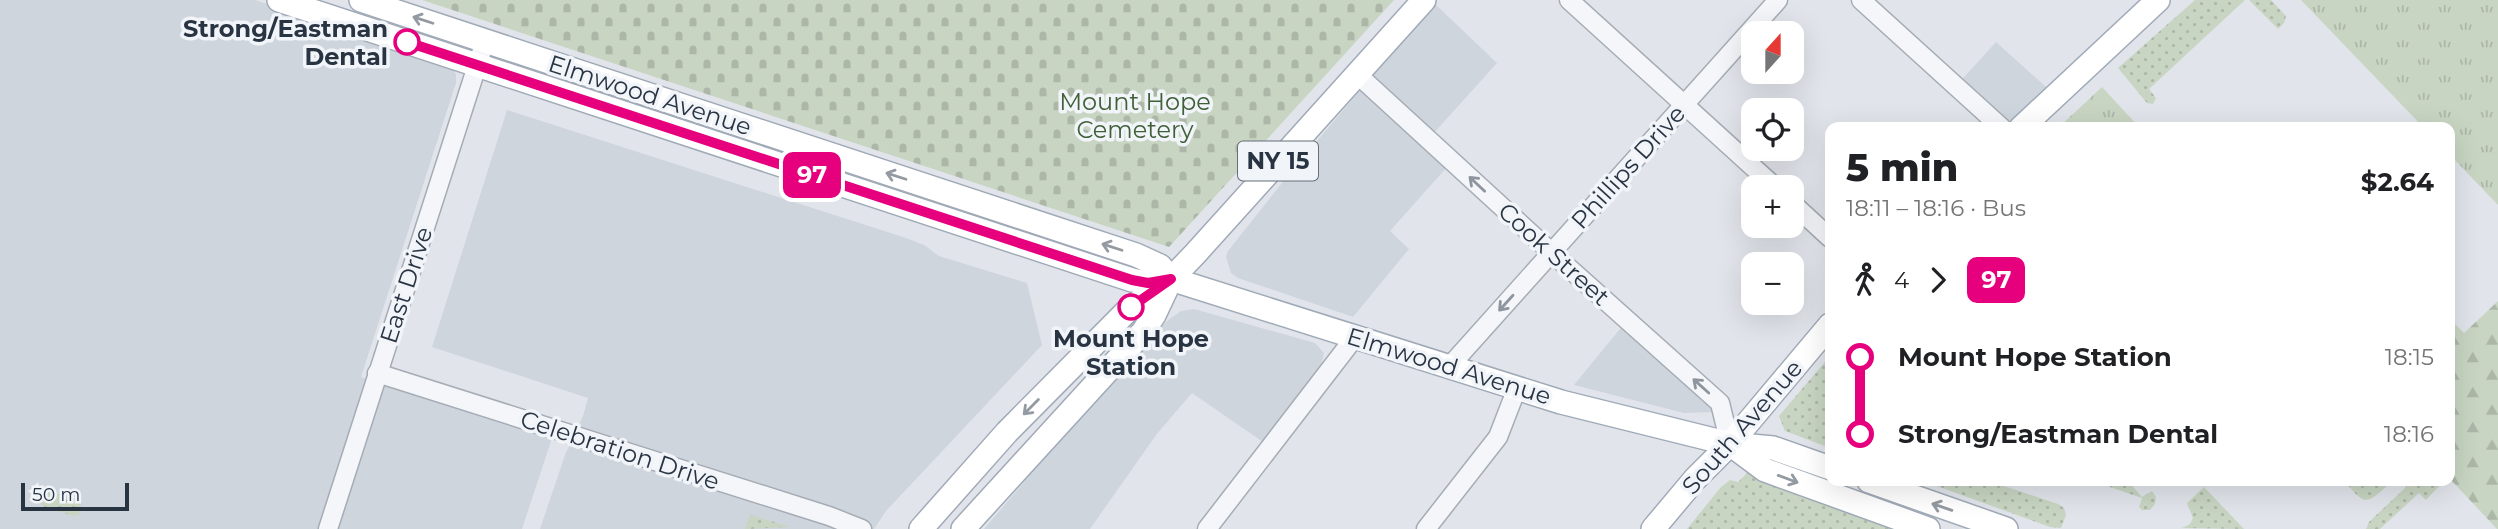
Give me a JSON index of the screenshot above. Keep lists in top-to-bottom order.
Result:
{
  "streets": {
    "main road": ["Elmwood Avenue", "NY 15", "South Avenue"],
    "street": [
      "Phillips Drive",
      "Cook Street",
      "East Drive",
      "Celebration Drive"
    ]
  },
  "crossings": [
    ["Elmwood Avenue", "NY 15"],
    ["Elmwood Avenue", "Phillips Drive"],
    ["Elmwood Avenue", "Cook Street"],
    ["Elmwood Avenue", "East Drive"],
    ["Elmwood Avenue", "South Avenue"],
    ["NY 15", "Cook Street"],
    ["Phillips Drive", "Cook Street"],
    ["Cook Street", "South Avenue"],
    ["East Drive", "Celebration Drive"]
  ],
  "one_way": ["Cook Street"],
  "parks": ["Mount Hope Cemetery"],
  "places": ["Strong/Eastman Dental", "Mount Hope Station"],
  "lines": ["bus line 97"],
  "scale_bar": "50 m",
  "north": "top",
  "page": {
    "on_map": "97",
    "map_buttons": ["+", "−"],
    "heading": ["5 min", "18:11 – 18:16 · Bus", "$2.64"],
    "legs": ["4", "97"],
    "list": [
      {
        "name": "Mount Hope Station",
        "value": "18:15"
      },
      {
        "name": "Strong/Eastman Dental",
        "value": "18:16"
      }
    ],
    "scale": "50 m"
  }
}
